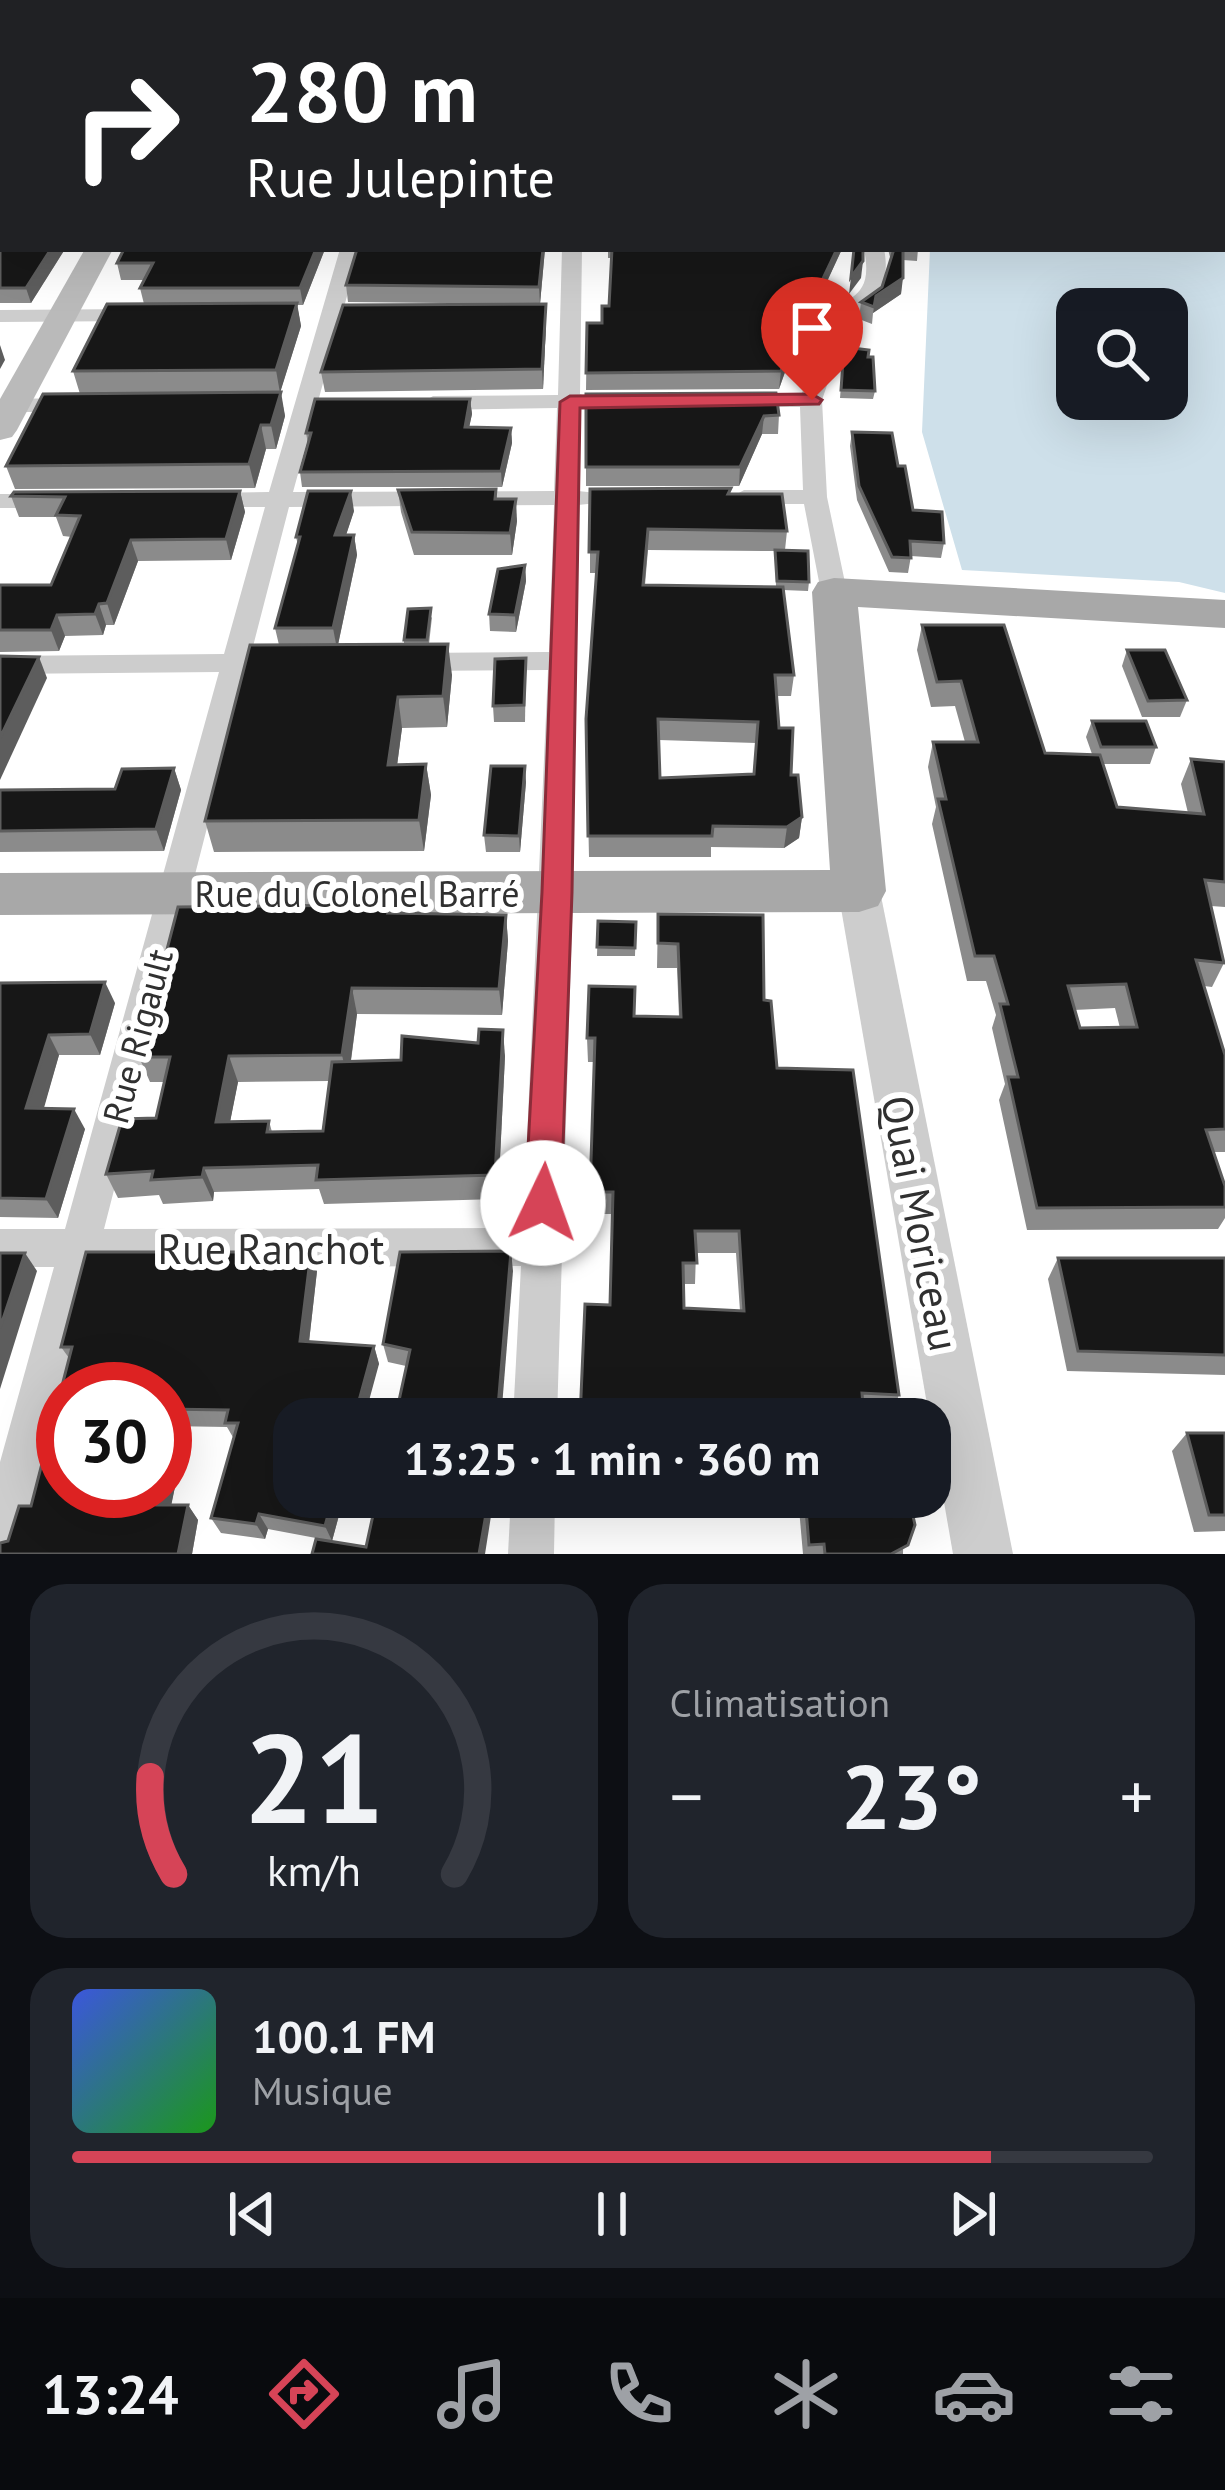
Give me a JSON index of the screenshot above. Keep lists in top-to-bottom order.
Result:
{
  "streets": {
    "main road": ["Rue du Colonel Barré"],
    "street": ["Rue Rigault", "Quai Moriceau", "Rue Ranchot"]
  },
  "crossings": [
    ["Rue du Colonel Barré", "Rue Rigault"],
    ["Rue du Colonel Barré", "Quai Moriceau"],
    ["Rue Rigault", "Rue Ranchot"]
  ],
  "page": {
    "turn": ["280 m", "Rue Julepinte"],
    "limit": "30",
    "trip": "13:25 · 1 min · 360 m",
    "tile": "Climatisation",
    "heat": ["−", "23°", "+"],
    "song": ["100.1 FM", "Musique"],
    "tabs": "13:24",
    "gauge": ["21", "km/h"]
  }
}
